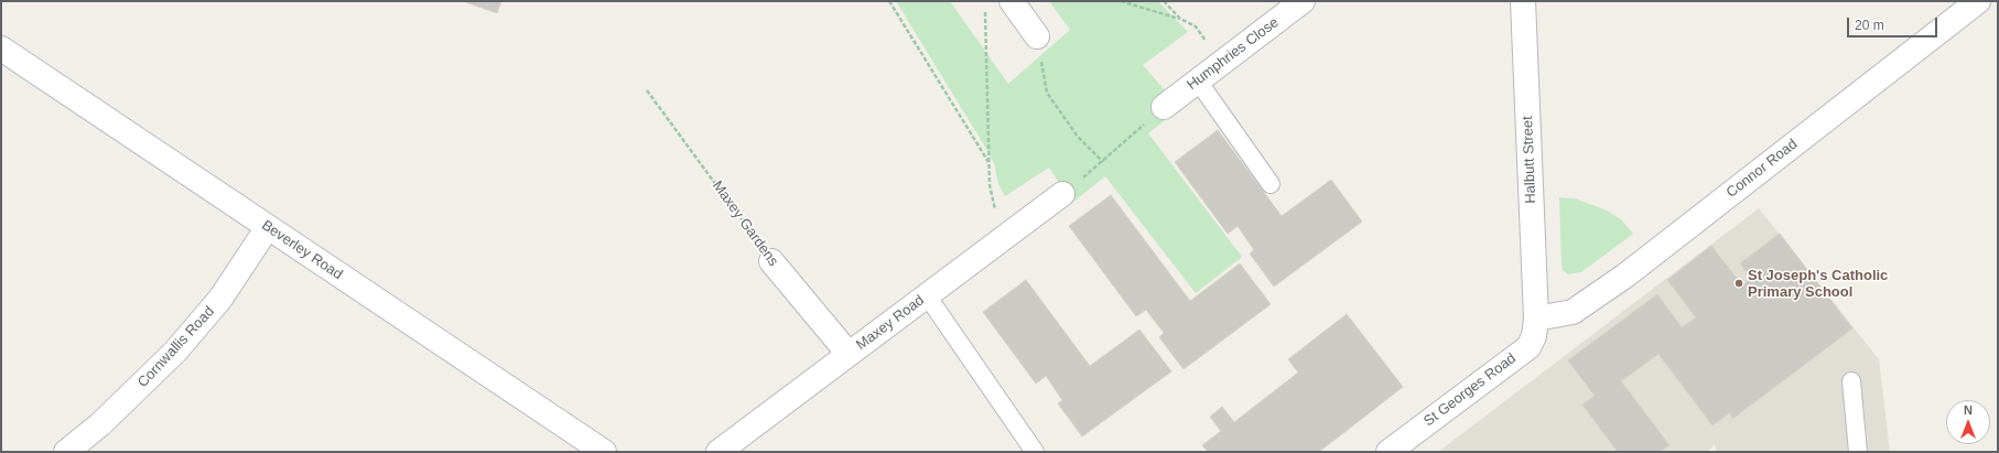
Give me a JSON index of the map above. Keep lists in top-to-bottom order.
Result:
{
  "streets": {
    "street": [
      "Humphries Close",
      "Halbutt Street",
      "Connor Road",
      "Maxey Gardens",
      "Beverley Road",
      "Maxey Road",
      "Cornwallis Road",
      "St Georges Road"
    ]
  },
  "crossings": [
    ["Halbutt Street", "Connor Road"],
    ["Halbutt Street", "St Georges Road"],
    ["Connor Road", "St Georges Road"],
    ["Maxey Gardens", "Maxey Road"],
    ["Beverley Road", "Cornwallis Road"]
  ],
  "places": ["St Joseph's Catholic Primary School"],
  "scale_bar": "20 m",
  "north": "top"
}
